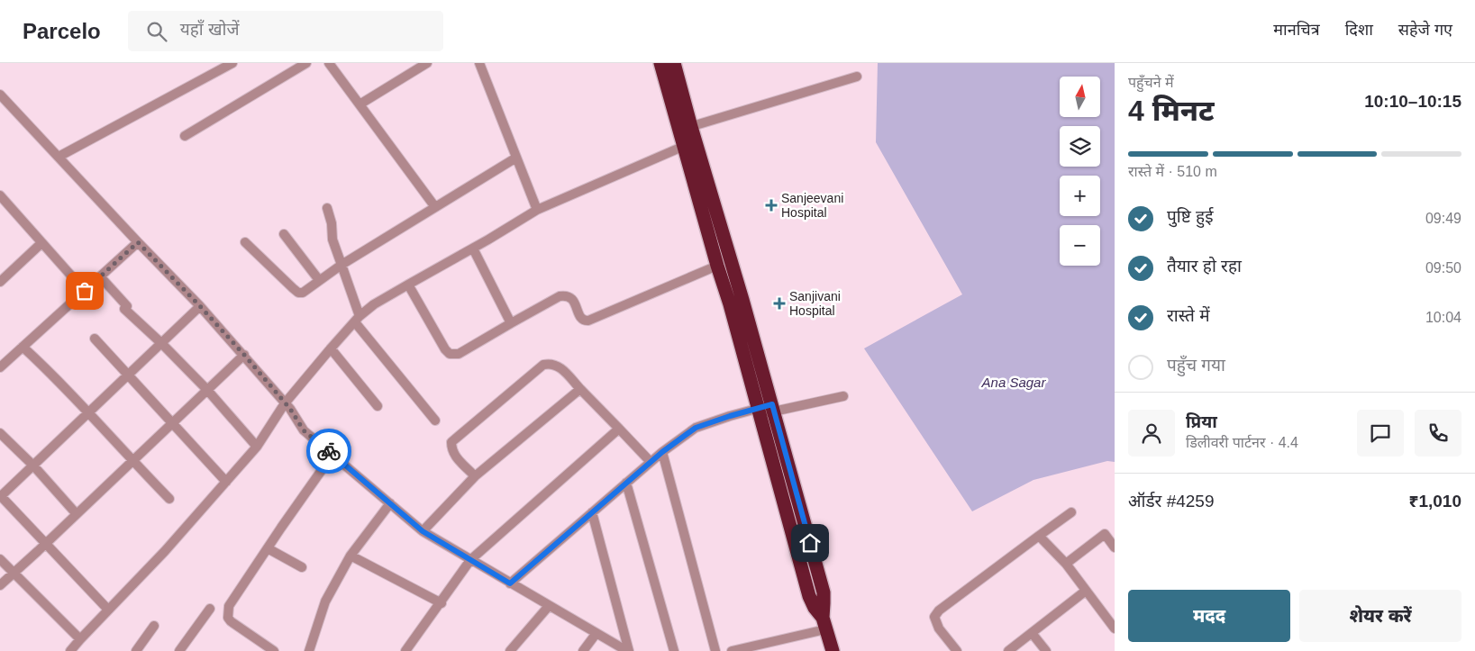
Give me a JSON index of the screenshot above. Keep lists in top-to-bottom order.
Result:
{
  "water": ["Ana Sagar"],
  "places": {
    "health": ["Sanjeevani Hospital", "Sanjivani Hospital"]
  },
  "north": "top",
  "page": {
    "header": "Parcelo",
    "search": "यहाँ खोजें",
    "nav": ["मानचित्र", "दिशा", "सहेजे गए"],
    "heading": ["4 मिनट", "पहुँचने में", "10:10–10:15"],
    "panel": [
      "प्रिया",
      "डिलीवरी पार्टनर · 4.4",
      "ऑर्डर #4259",
      "₹1,010"
    ],
    "map_buttons": ["+", "−"],
    "bar": "रास्ते में · 510 m",
    "list": [
      ["पुष्टि हुई", "09:49"],
      ["तैयार हो रहा", "09:50"],
      ["रास्ते में", "10:04"],
      "पहुँच गया"
    ],
    "buttons": ["मदद", "शेयर करें"]
  }
}
